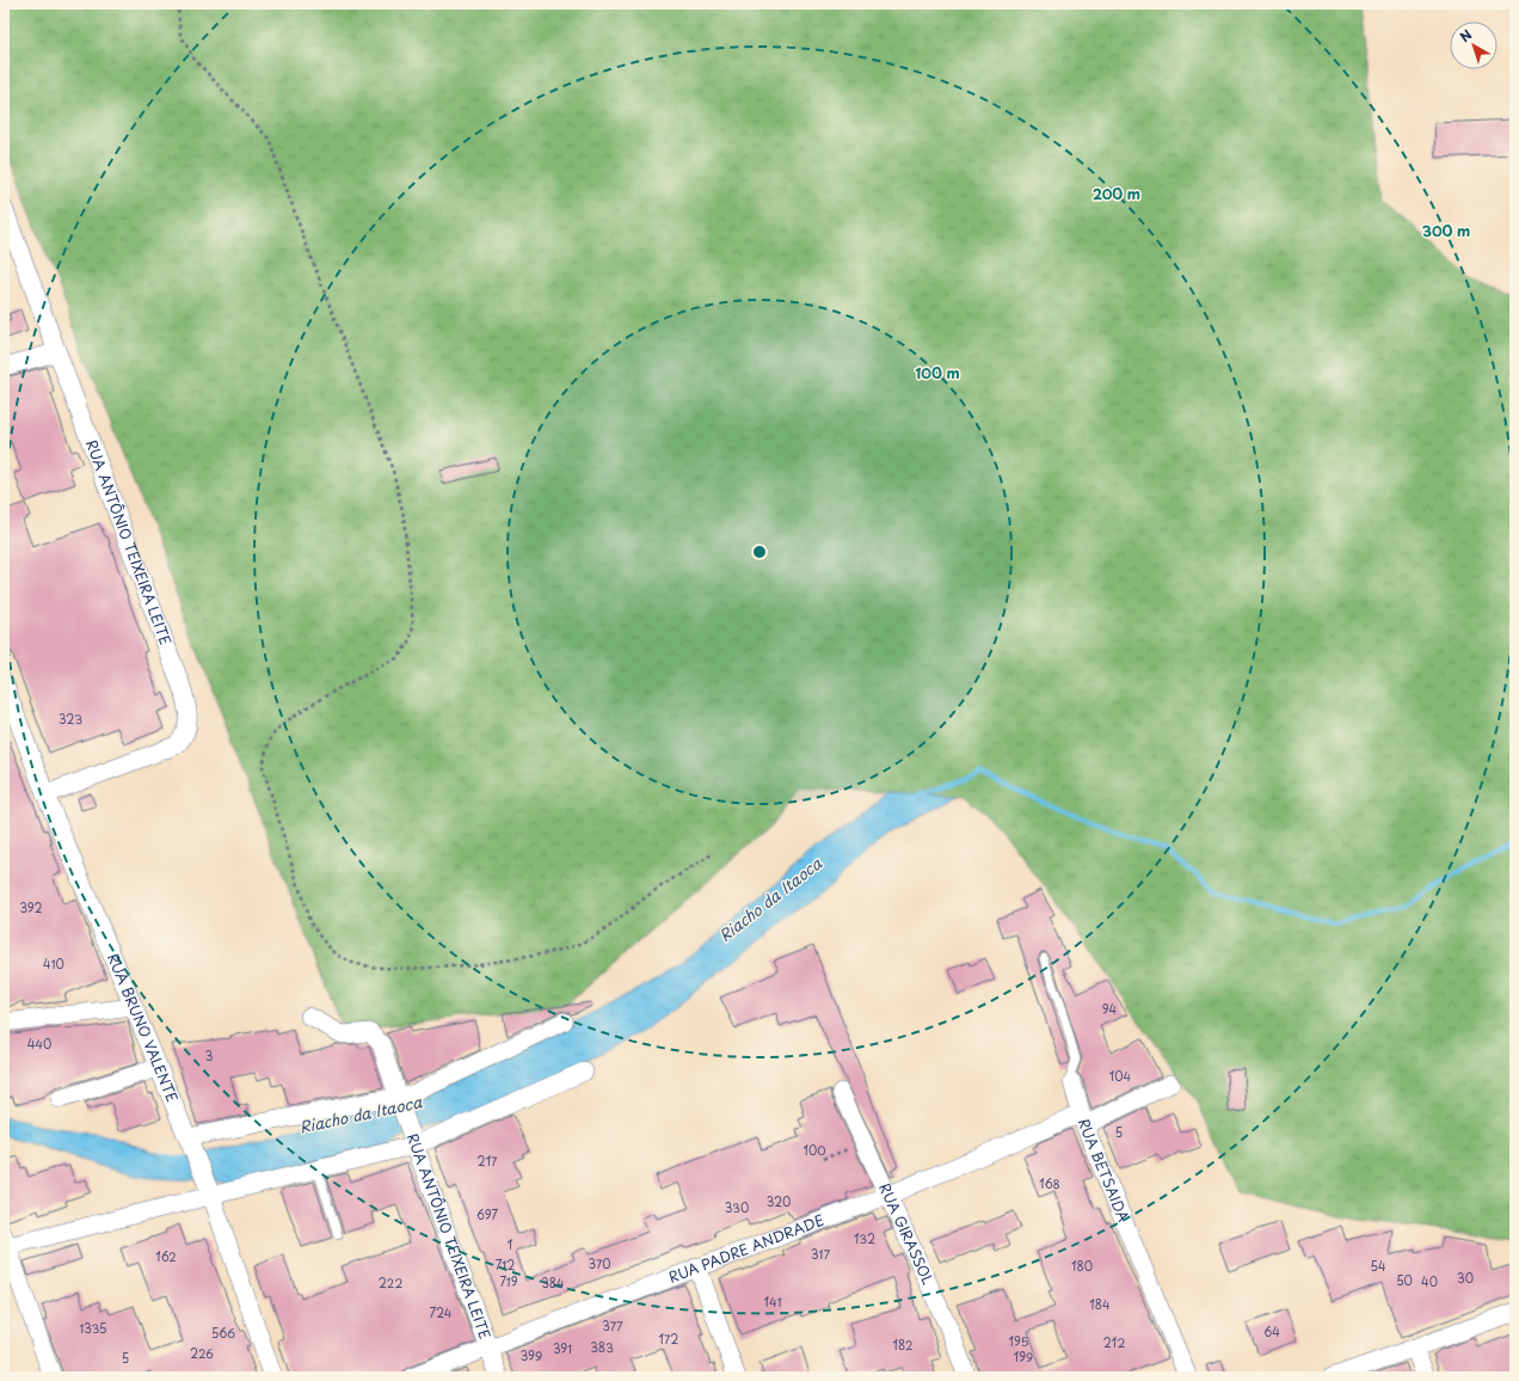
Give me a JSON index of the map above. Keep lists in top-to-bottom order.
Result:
{
  "streets": {
    "street": [
      "RUA ANTÔNIO TEIXEIRA LEITE",
      "RUA BRUNO VALENTE",
      "RUA BETSAIDA",
      "RUA GIRASSOL",
      "RUA PADRE ANDRADE"
    ]
  },
  "crossings": [
    ["RUA ANTÔNIO TEIXEIRA LEITE", "RUA BRUNO VALENTE"],
    ["RUA ANTÔNIO TEIXEIRA LEITE", "RUA PADRE ANDRADE"],
    ["RUA BETSAIDA", "RUA PADRE ANDRADE"],
    ["RUA GIRASSOL", "RUA PADRE ANDRADE"]
  ],
  "water": ["Riacho da Itaoca"],
  "house_numbers": [
    "323",
    "392",
    "410",
    "94",
    "440",
    "3",
    "104",
    "5",
    "100",
    "217",
    "168",
    "320",
    "330",
    "697",
    "132",
    "1",
    "317",
    "162",
    "370",
    "712",
    "180",
    "54",
    "30",
    "50",
    "719",
    "40",
    "222",
    "384",
    "141",
    "184",
    "724",
    "377",
    "1335",
    "64",
    "566",
    "172",
    "195",
    "212",
    "182",
    "383",
    "391",
    "226",
    "399",
    "199",
    "5"
  ],
  "north": "top left",
  "rings": ["200 m", "300 m", "100 m"]
}
